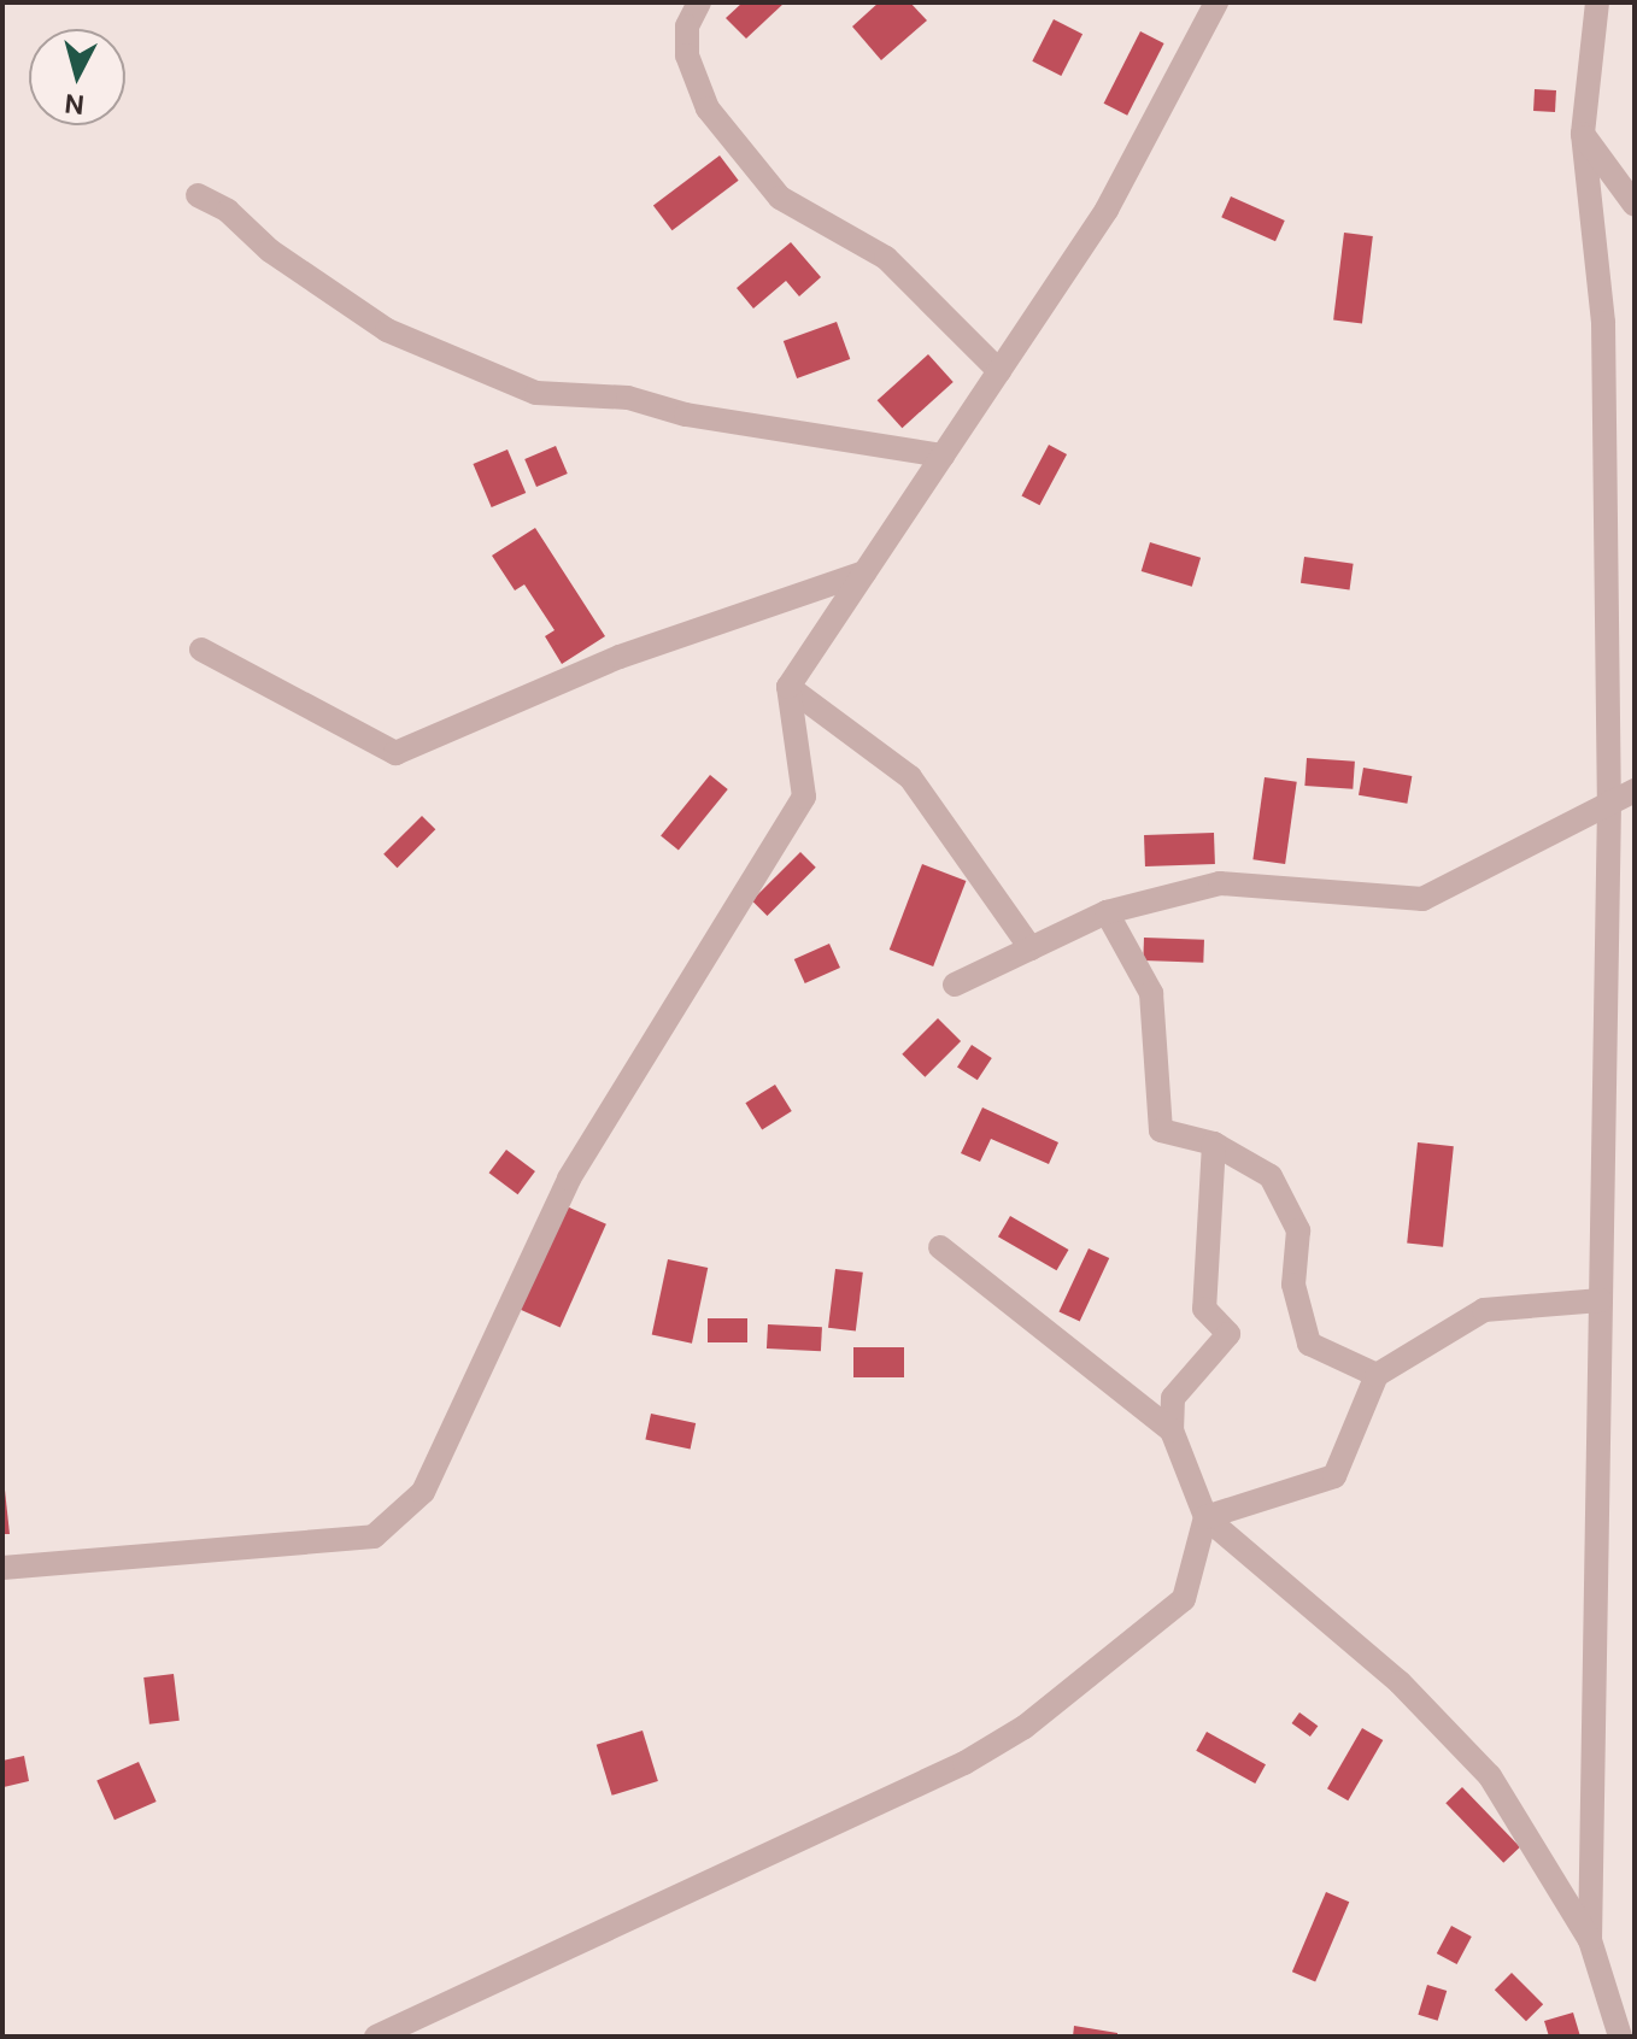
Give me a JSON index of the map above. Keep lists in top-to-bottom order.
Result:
{
  "north": "bottom"
}
